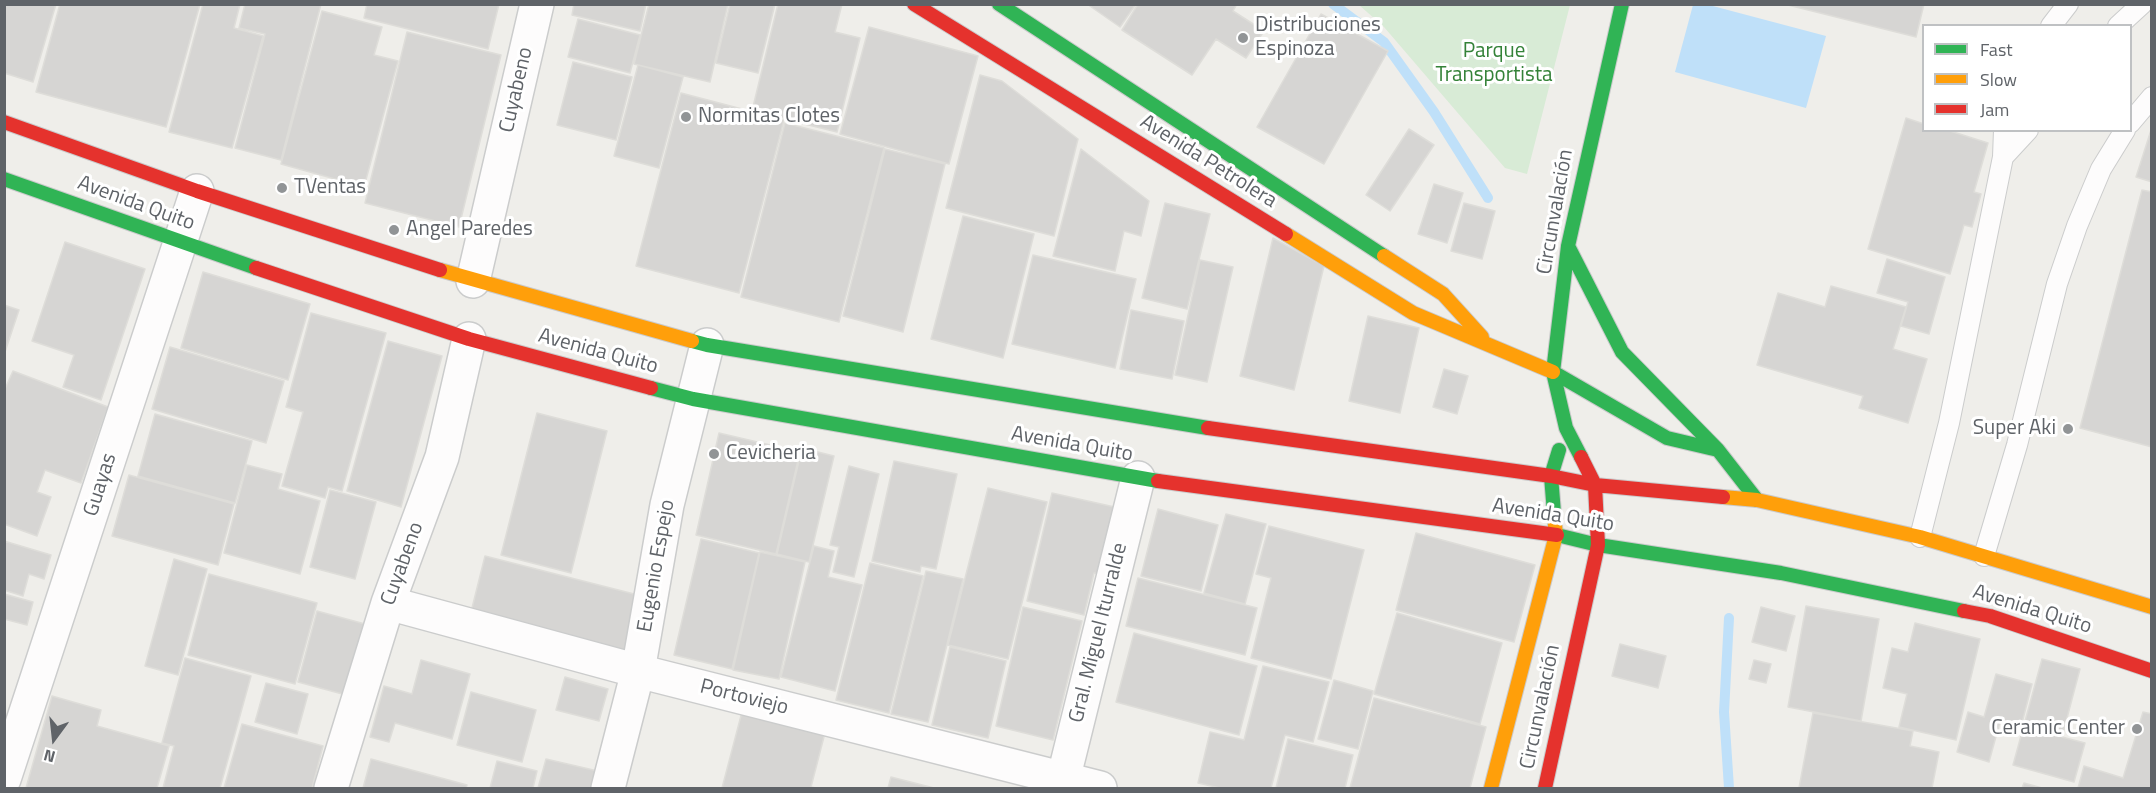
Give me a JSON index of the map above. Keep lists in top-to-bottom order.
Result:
{
  "streets": {
    "main road": ["Avenida Petrolera", "Avenida Quito", "Circunvalación"],
    "street": [
      "Cuyabeno",
      "Guayas",
      "Eugenio Espejo",
      "Gral. Miguel Iturralde",
      "Portoviejo"
    ]
  },
  "crossings": [
    ["Cuyabeno", "Avenida Quito"],
    ["Cuyabeno", "Portoviejo"],
    ["Avenida Petrolera", "Circunvalación"],
    ["Avenida Quito", "Circunvalación"],
    ["Avenida Quito", "Guayas"],
    ["Avenida Quito", "Eugenio Espejo"],
    ["Avenida Quito", "Gral. Miguel Iturralde"],
    ["Eugenio Espejo", "Portoviejo"],
    ["Gral. Miguel Iturralde", "Portoviejo"]
  ],
  "parks": ["Parque Transportista"],
  "places": [
    "Distribuciones Espinoza",
    "Normitas Clotes",
    "TVentas",
    "Angel Paredes",
    "Super Aki",
    "Cevicheria",
    "Ceramic Center"
  ],
  "legend": ["Fast", "Slow", "Jam"],
  "north": "bottom"
}
